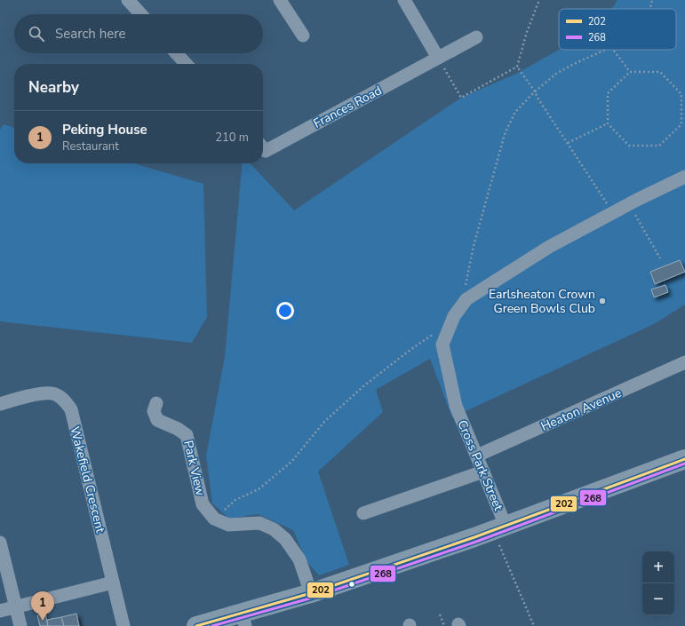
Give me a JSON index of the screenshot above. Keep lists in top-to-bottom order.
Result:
{
  "streets": {
    "street": [
      "Frances Road",
      "Heaton Avenue",
      "Cross Park Street",
      "Park View",
      "Wakefield Crescent"
    ]
  },
  "crossings": [
    ["Heaton Avenue", "Cross Park Street"]
  ],
  "places": ["Earlsheaton Crown Green Bowls Club"],
  "lines": ["transit line 202", "transit line 268"],
  "legend": ["202", "268"],
  "page": {
    "search": "Search here",
    "heading": "Nearby",
    "list": [
      {
        "mark": "1",
        "name": "Peking House",
        "note": "Restaurant",
        "value": "210 m"
      }
    ],
    "map_buttons": ["+", "−"],
    "pins": "1"
  }
}
